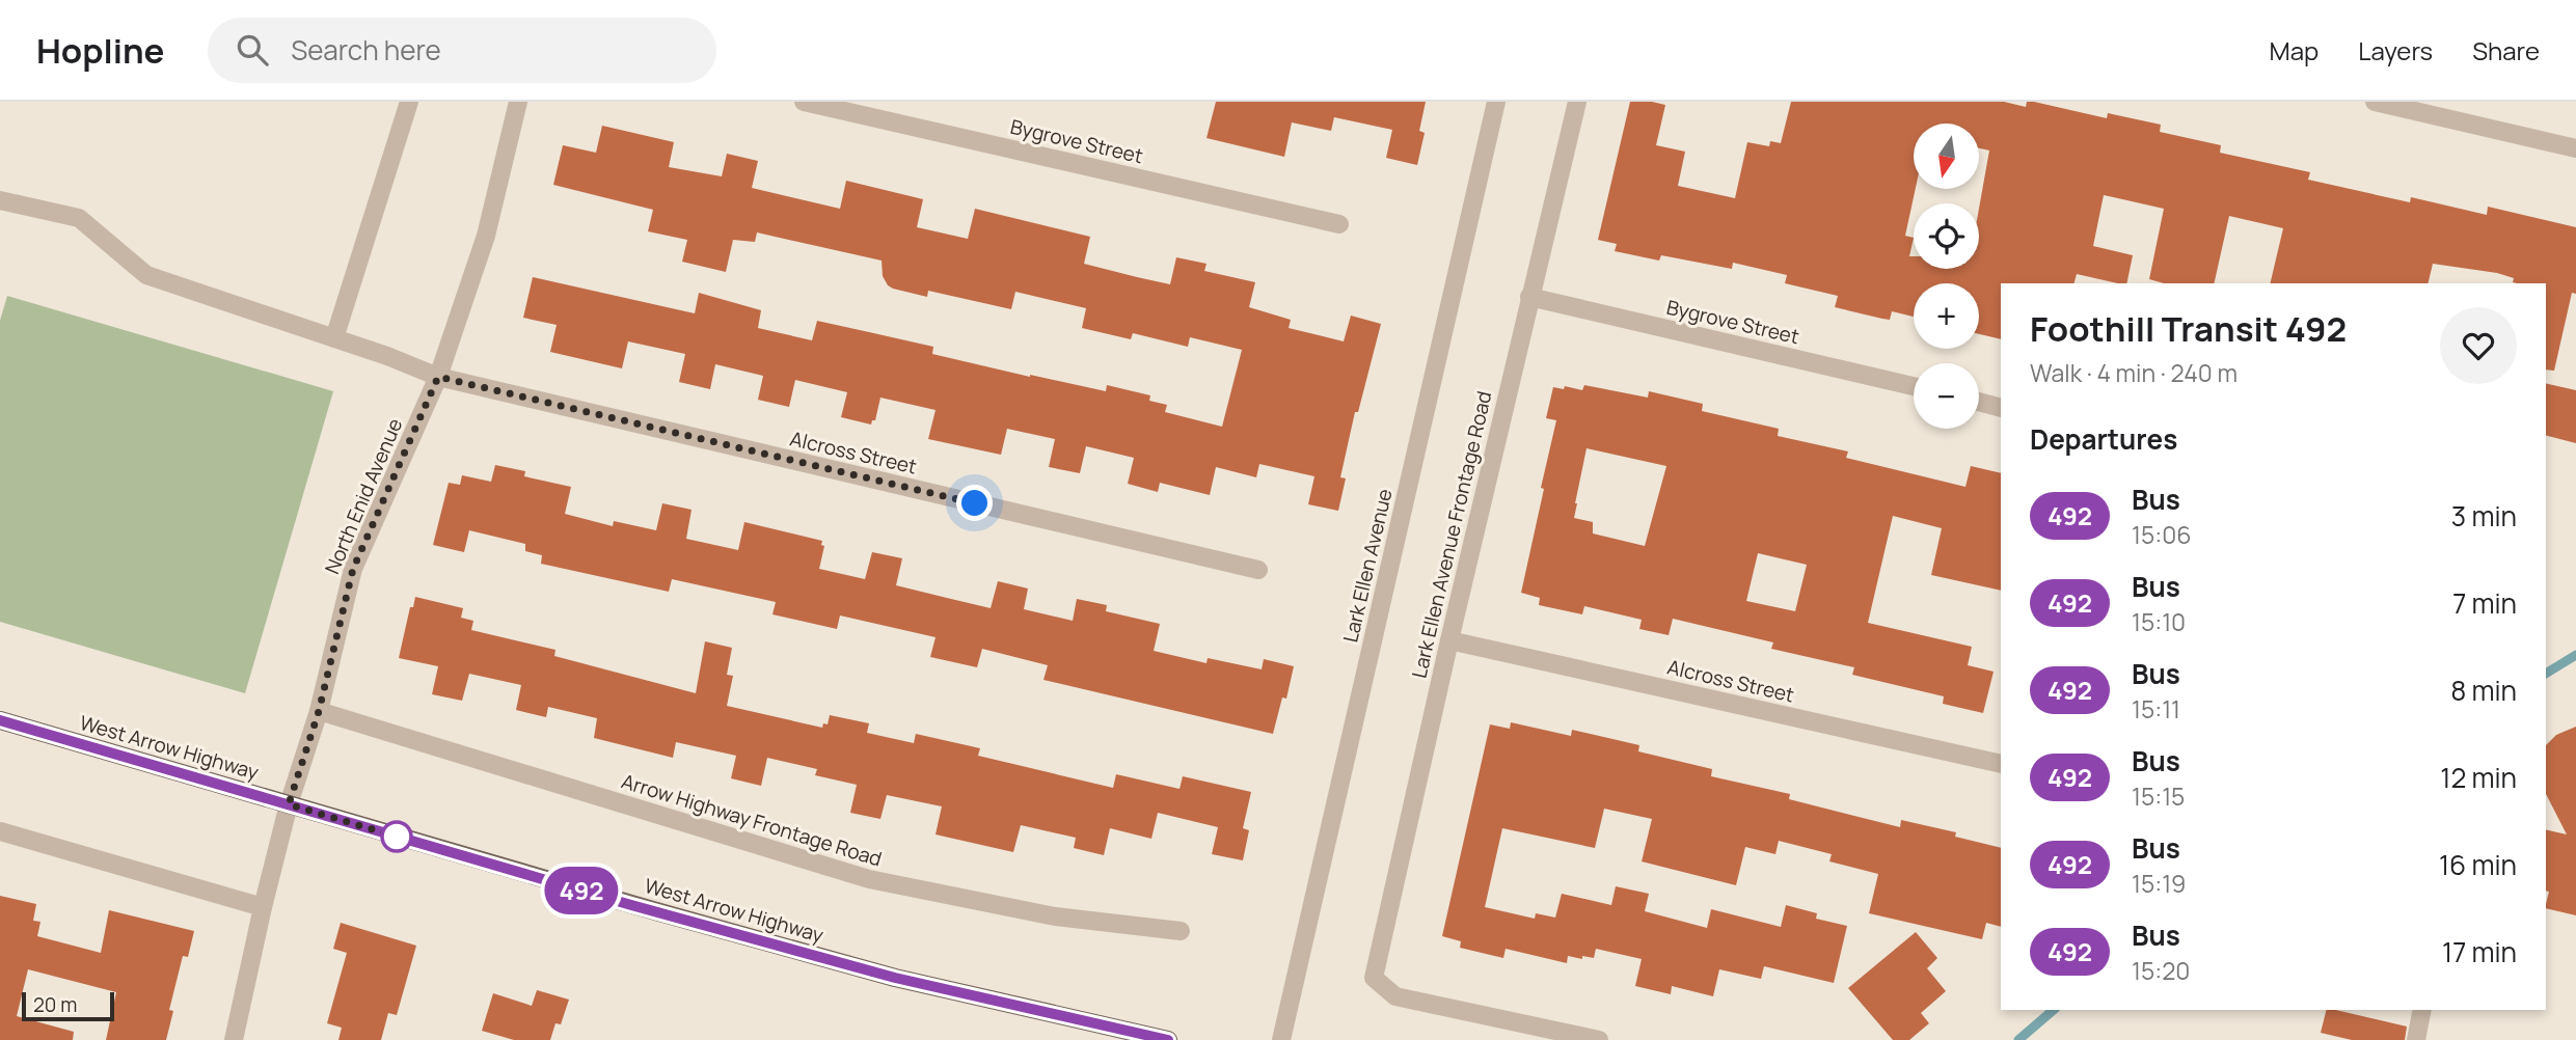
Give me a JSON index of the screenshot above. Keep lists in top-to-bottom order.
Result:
{
  "streets": {
    "main road": ["West Arrow Highway"],
    "street": [
      "Bygrove Street",
      "Alcross Street",
      "North Enid Avenue",
      "Lark Ellen Avenue Frontage Road",
      "Lark Ellen Avenue",
      "Arrow Highway Frontage Road"
    ]
  },
  "crossings": [
    ["Bygrove Street", "Lark Ellen Avenue Frontage Road"],
    ["Alcross Street", "North Enid Avenue"],
    ["Alcross Street", "Lark Ellen Avenue Frontage Road"],
    ["North Enid Avenue", "West Arrow Highway"],
    ["North Enid Avenue", "Arrow Highway Frontage Road"]
  ],
  "lines": ["bus line 492"],
  "scale_bar": "20 m",
  "north": "bottom",
  "page": {
    "header": "Hopline",
    "search": "Search here",
    "nav": ["Map", "Layers", "Share"],
    "on_map": "492",
    "map_buttons": ["+", "−"],
    "heading": [
      ["Foothill Transit 492", "Walk · 4 min · 240 m"],
      "Departures"
    ],
    "list": [
      {
        "mark": "492",
        "name": "Bus",
        "note": "15:06",
        "value": "3 min"
      },
      {
        "mark": "492",
        "name": "Bus",
        "note": "15:10",
        "value": "7 min"
      },
      {
        "mark": "492",
        "name": "Bus",
        "note": "15:11",
        "value": "8 min"
      },
      {
        "mark": "492",
        "name": "Bus",
        "note": "15:15",
        "value": "12 min"
      },
      {
        "mark": "492",
        "name": "Bus",
        "note": "15:19",
        "value": "16 min"
      },
      {
        "mark": "492",
        "name": "Bus",
        "note": "15:20",
        "value": "17 min"
      }
    ],
    "scale": "20 m"
  }
}
